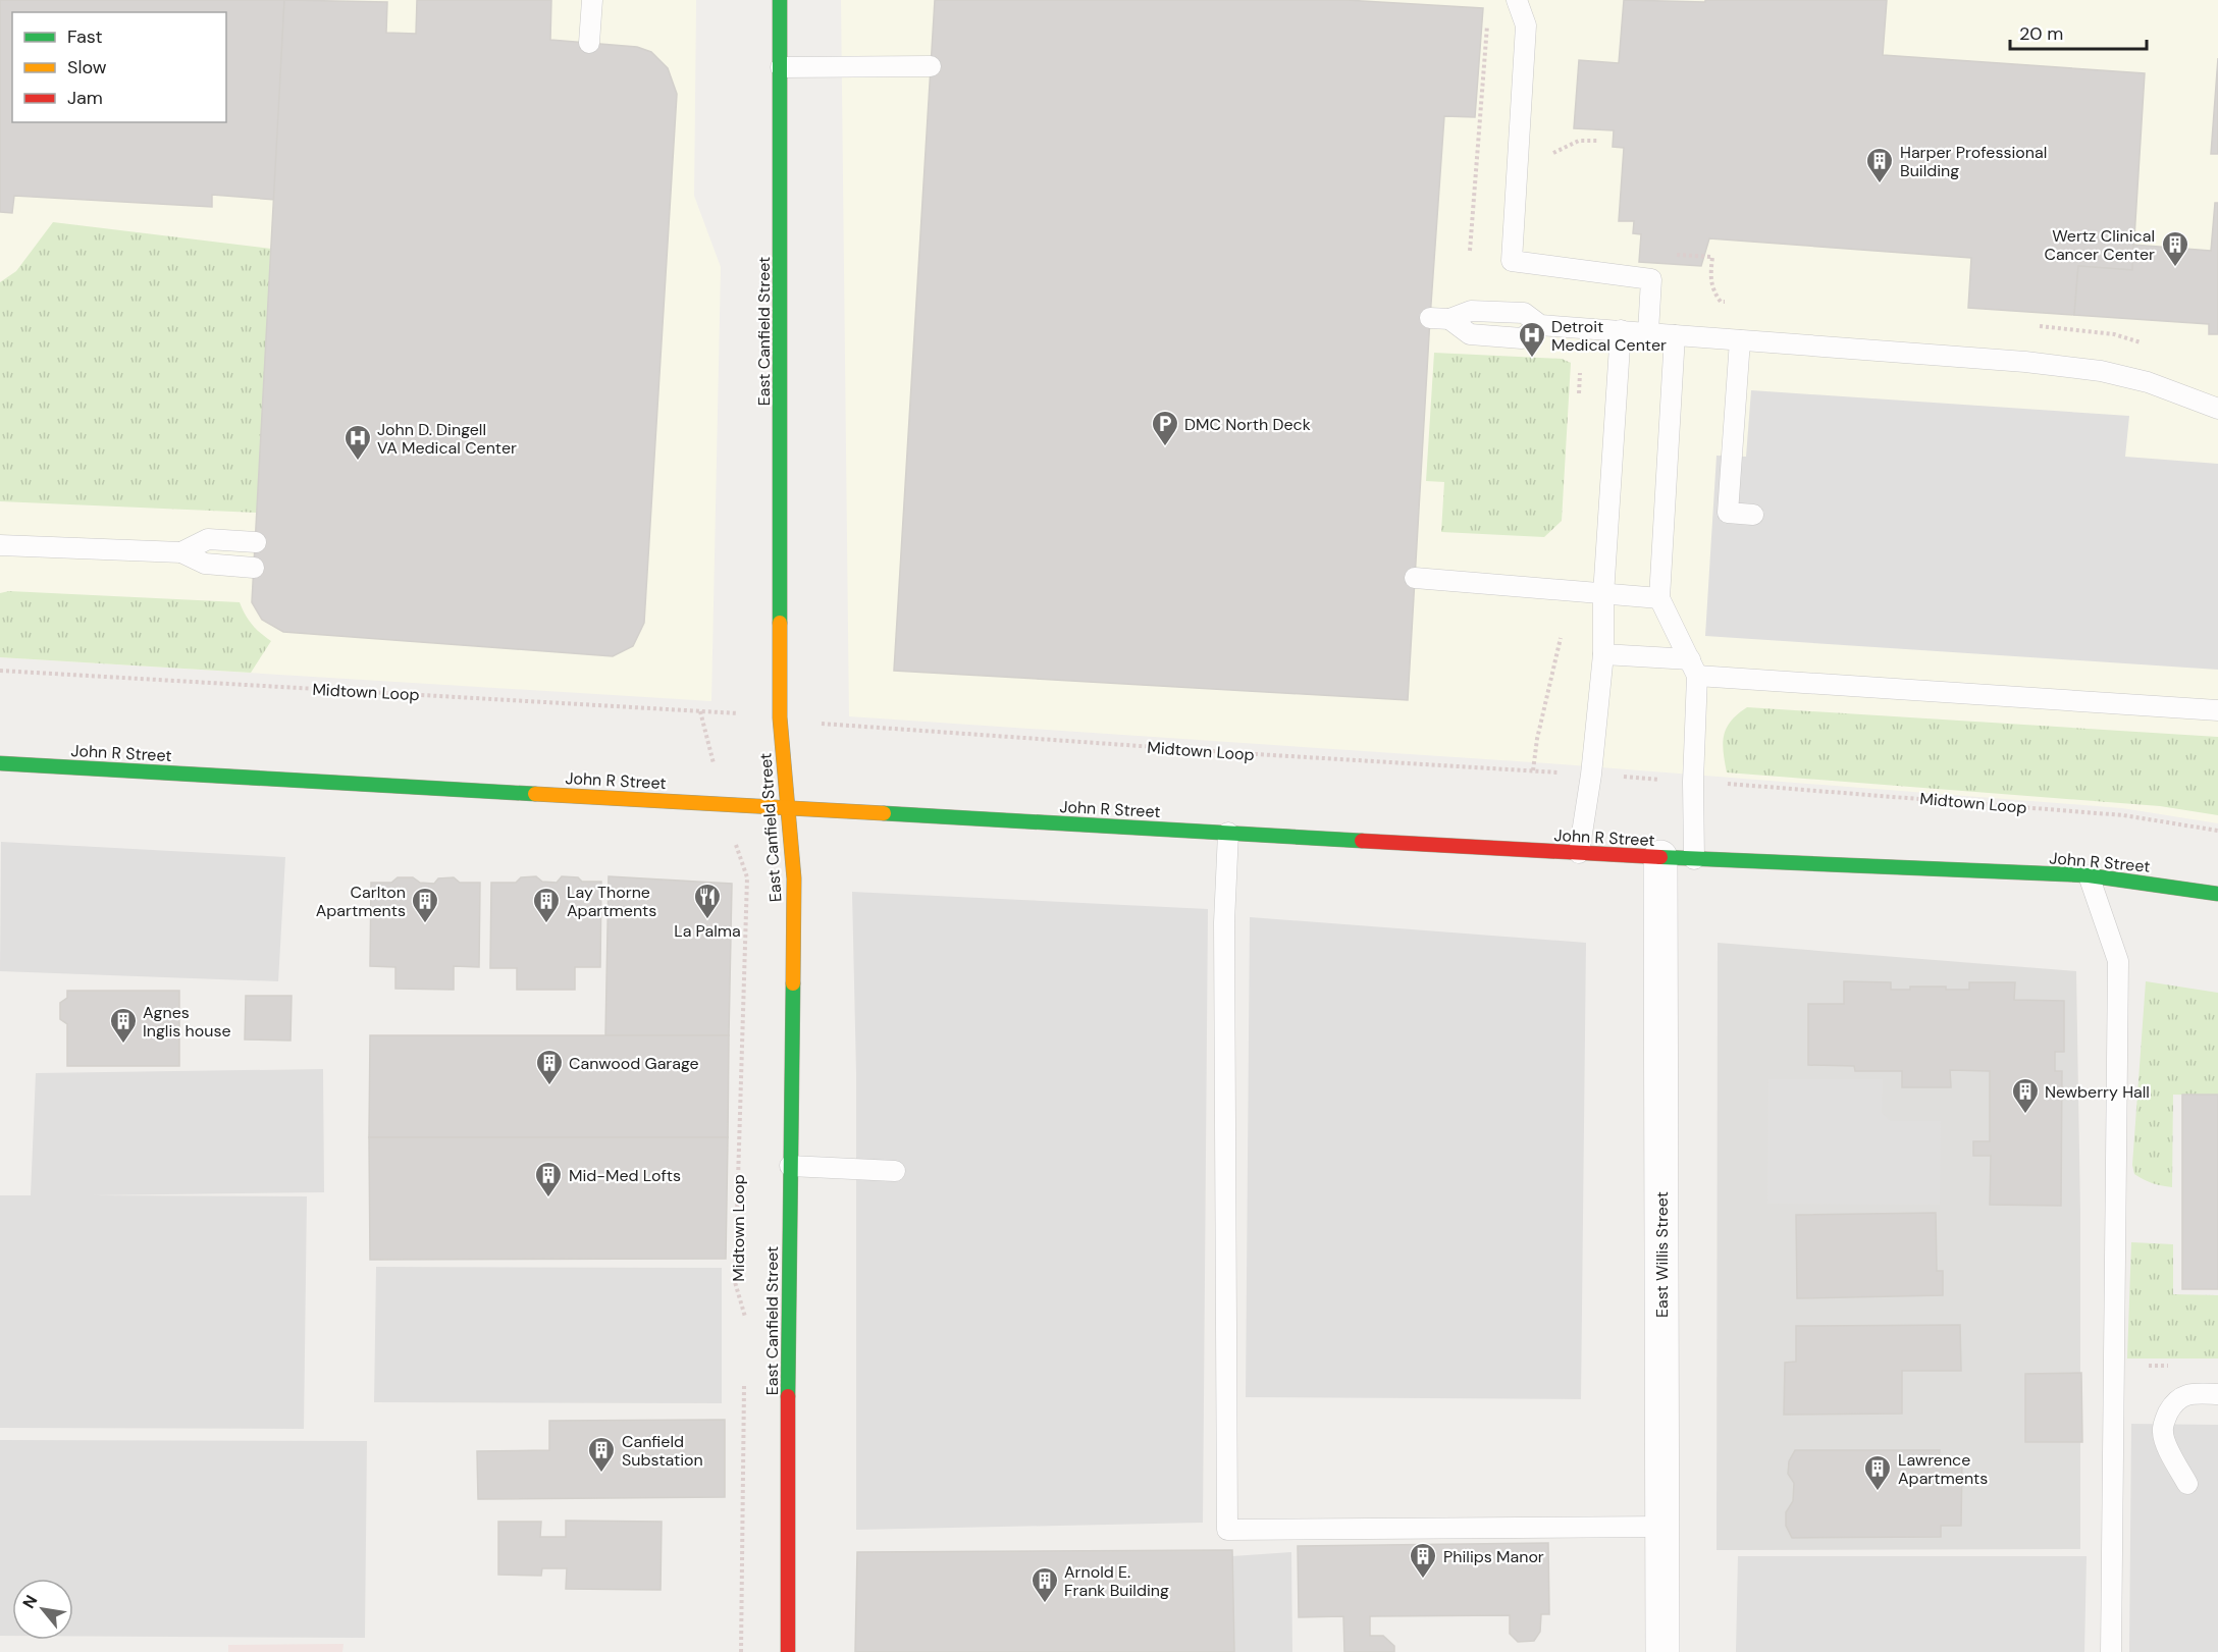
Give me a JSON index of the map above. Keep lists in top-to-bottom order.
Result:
{
  "streets": {
    "street": ["East Canfield Street", "John R Street", "East Willis Street"],
    "path": ["Midtown Loop"]
  },
  "crossings": [
    ["East Canfield Street", "John R Street"],
    ["John R Street", "East Willis Street"]
  ],
  "places": {
    "building": [
      "Harper Professional Building",
      "Wertz Clinical Cancer Center",
      "Carlton Apartments",
      "Lay Thorne Apartments",
      "Agnes Inglis house",
      "Canwood Garage",
      "Newberry Hall",
      "Mid-Med Lofts",
      "Canfield Substation",
      "Lawrence Apartments",
      "Philips Manor",
      "Arnold E. Frank Building"
    ],
    "hospital": ["Detroit Medical Center", "John D. Dingell VA Medical Center"],
    "parking": ["DMC North Deck"],
    "restaurant": ["La Palma"]
  },
  "legend": ["Fast", "Slow", "Jam"],
  "scale_bar": "20 m",
  "north": "top left"
}
